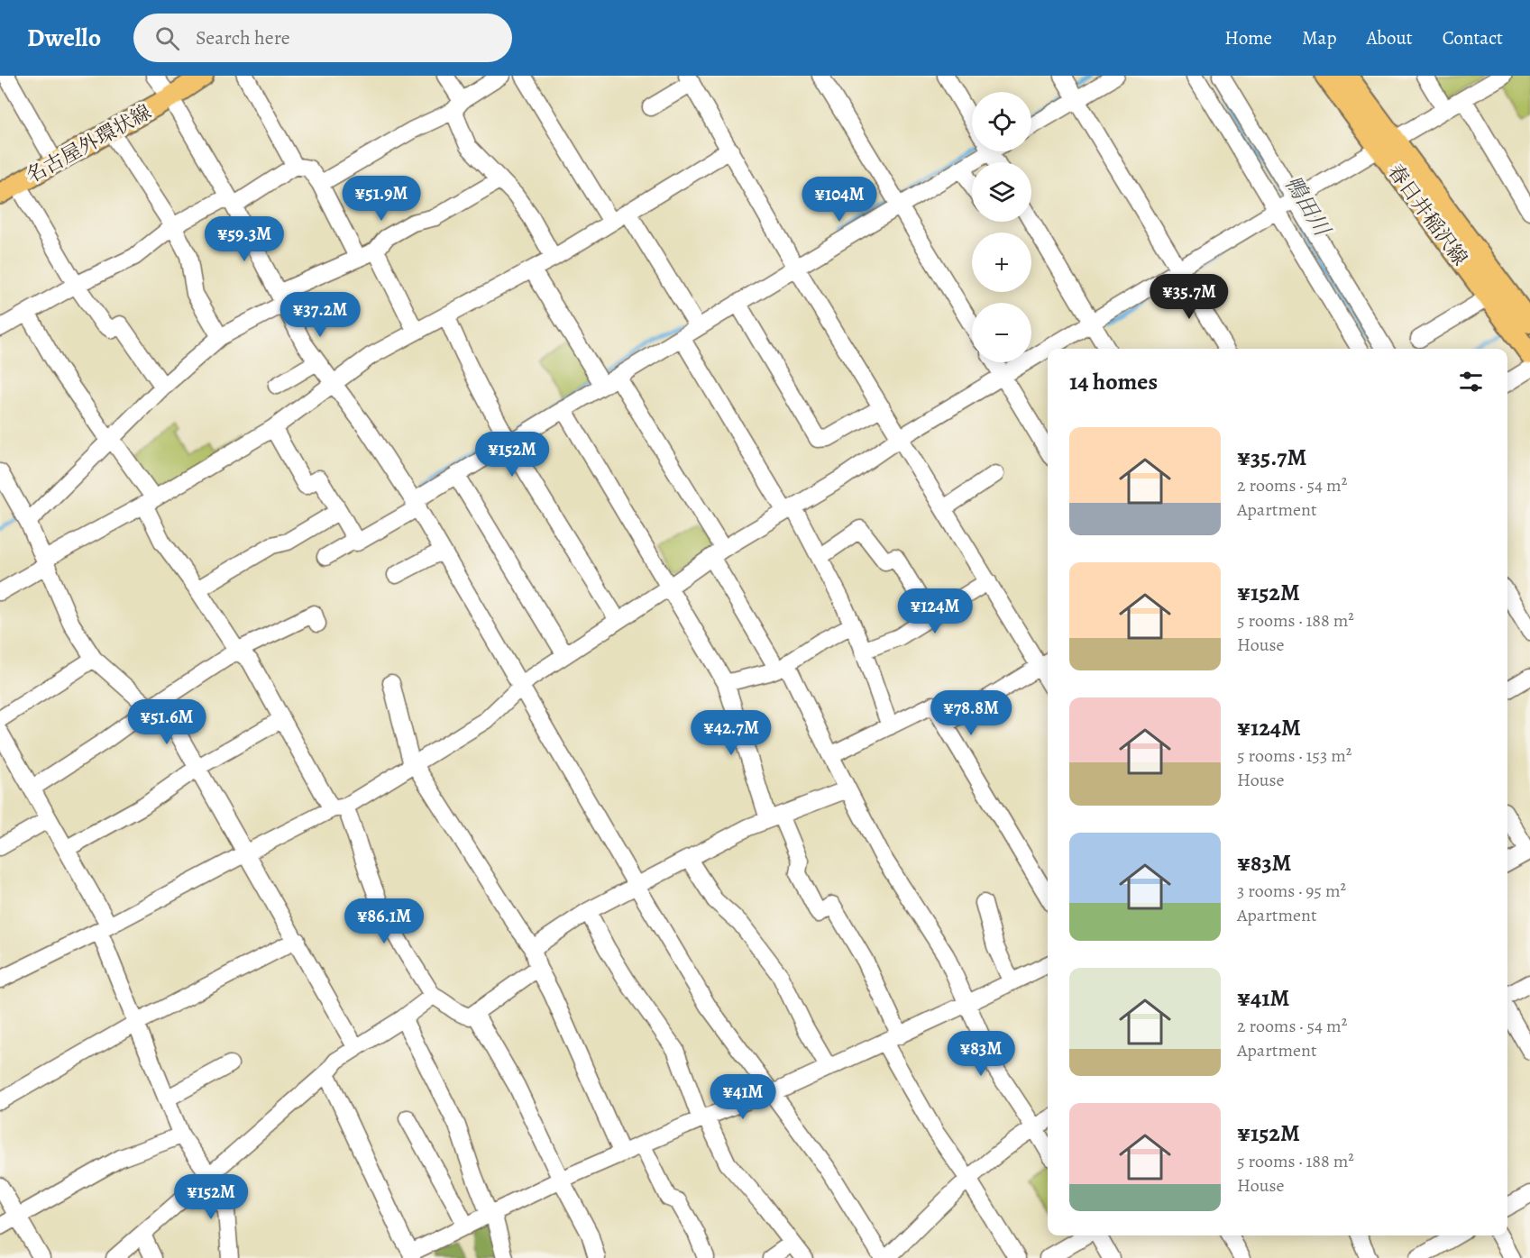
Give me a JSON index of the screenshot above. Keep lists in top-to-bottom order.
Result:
{
  "streets": {
    "main road": ["名古屋外環状線", "春日井稲沢線"]
  },
  "water": ["鴨田川"],
  "page": {
    "header": "Dwello",
    "search": "Search here",
    "nav": [
      "Home",
      "Map",
      "About",
      "Contact"
    ],
    "map_buttons": ["+", "−"],
    "price": [
      "¥51.9M",
      "¥104M",
      "¥59.3M",
      "¥35.7M",
      "¥37.2M",
      "¥152M",
      "¥124M",
      "¥78.8M",
      "¥51.6M",
      "¥42.7M",
      "¥86.1M",
      "¥83M",
      "¥41M",
      "¥152M"
    ],
    "heading": "14 homes",
    "list": [
      {
        "name": "¥35.7M",
        "note": "2 rooms · 54 m² · Apartment"
      },
      {
        "name": "¥152M",
        "note": "5 rooms · 188 m² · House"
      },
      {
        "name": "¥124M",
        "note": "5 rooms · 153 m² · House"
      },
      {
        "name": "¥83M",
        "note": "3 rooms · 95 m² · Apartment"
      },
      {
        "name": "¥41M",
        "note": "2 rooms · 54 m² · Apartment"
      },
      {
        "name": "¥152M",
        "note": "5 rooms · 188 m² · House"
      }
    ]
  }
}
